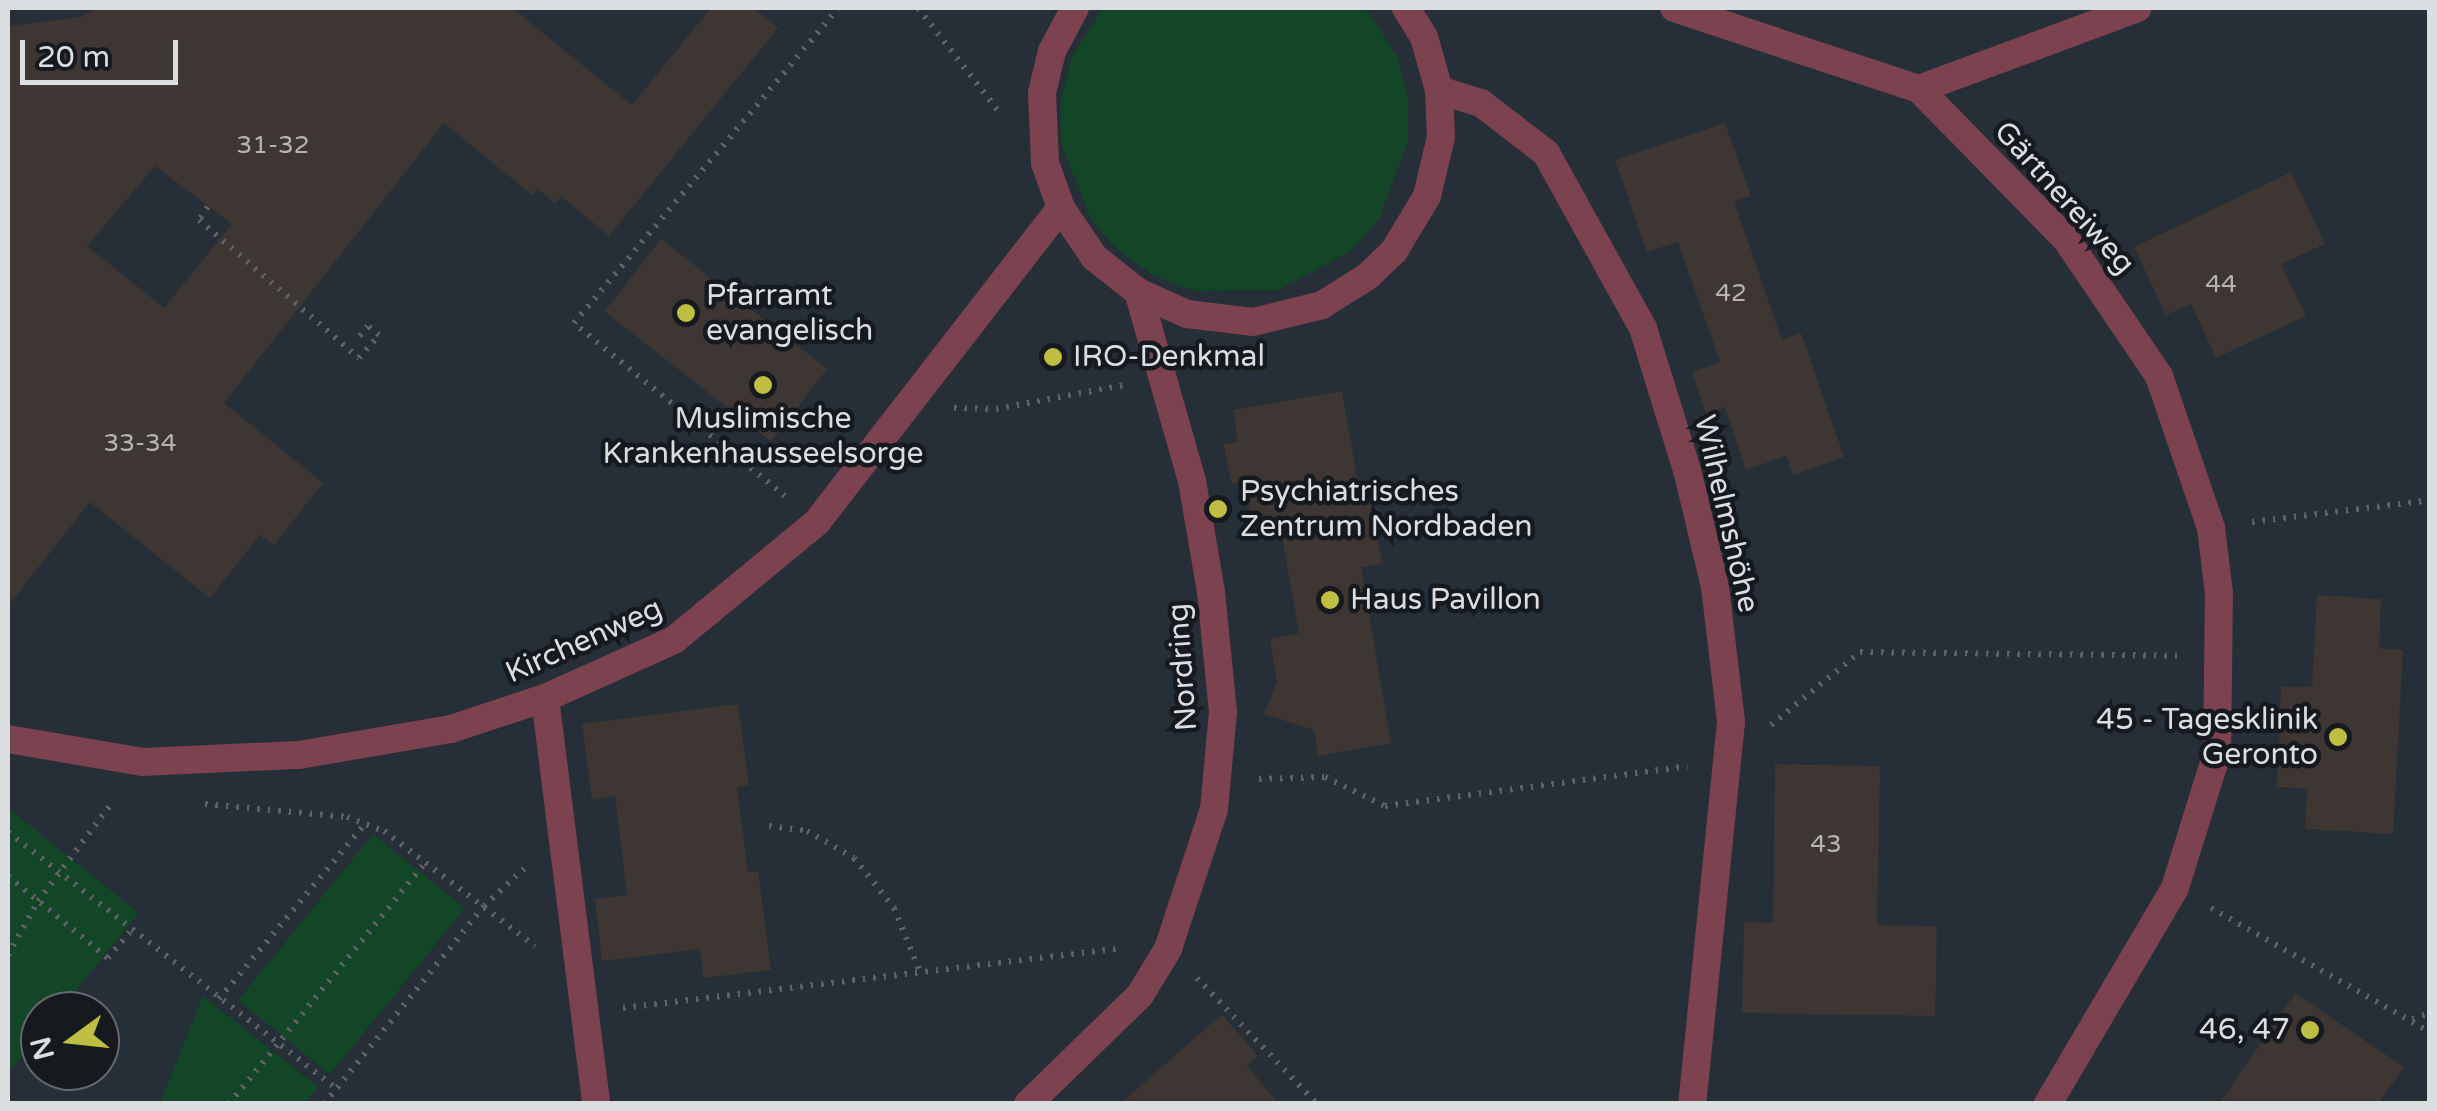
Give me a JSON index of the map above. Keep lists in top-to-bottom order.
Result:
{
  "streets": {
    "street": [
      "Gärtnereiweg",
      "Wilhelmshöhe",
      "Kirchenweg",
      "Nordring"
    ]
  },
  "places": [
    "Pfarramt evangelisch",
    "IRO-Denkmal",
    "Muslimische Krankenhausseelsorge",
    "Psychiatrisches Zentrum Nordbaden",
    "Haus Pavillon",
    "45 - Tagesklinik Geronto",
    "46, 47"
  ],
  "house_numbers": [
    "31-32",
    "44",
    "42",
    "33-34",
    "43"
  ],
  "scale_bar": "20 m",
  "north": "left"
}
